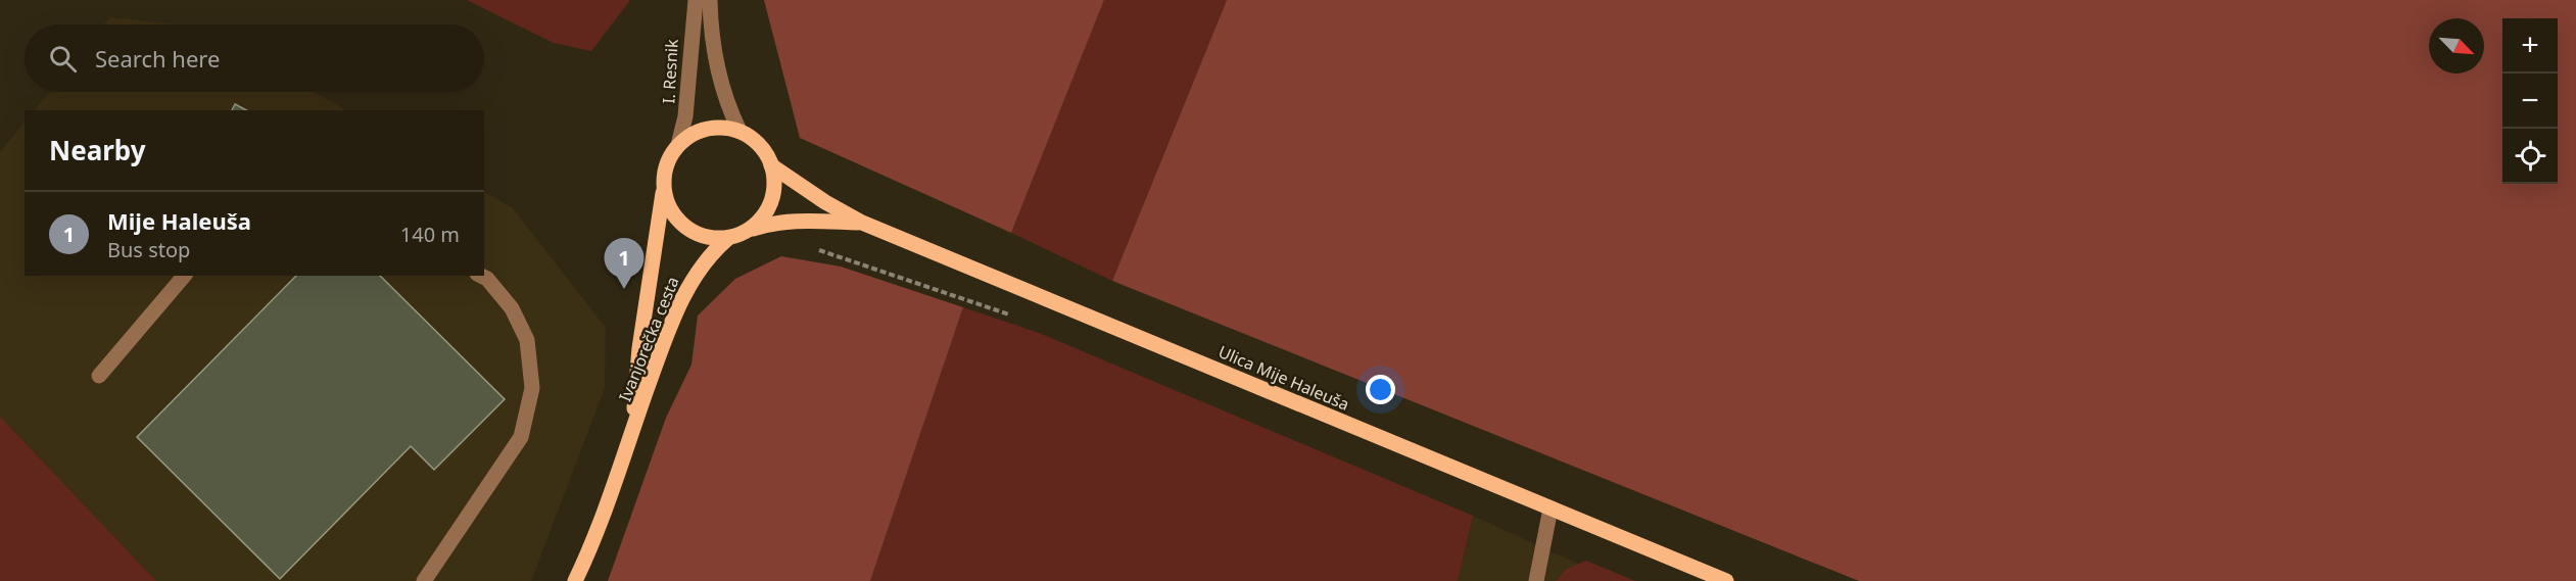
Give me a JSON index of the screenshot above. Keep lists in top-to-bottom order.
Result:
{
  "streets": {
    "main road": ["Ivanjorečka cesta", "Ulica Mije Haleuša"],
    "street": ["I. Resnik"]
  },
  "crossings": [
    ["I. Resnik", "Ivanjorečka cesta"],
    ["I. Resnik", "Ulica Mije Haleuša"],
    ["Ivanjorečka cesta", "Ulica Mije Haleuša"]
  ],
  "north": "bottom right",
  "page": {
    "map_buttons": ["+", "−"],
    "search": "Search here",
    "heading": "Nearby",
    "list": [
      {
        "mark": "1",
        "name": "Mije Haleuša",
        "note": "Bus stop",
        "value": "140 m"
      }
    ],
    "pins": "1"
  }
}
